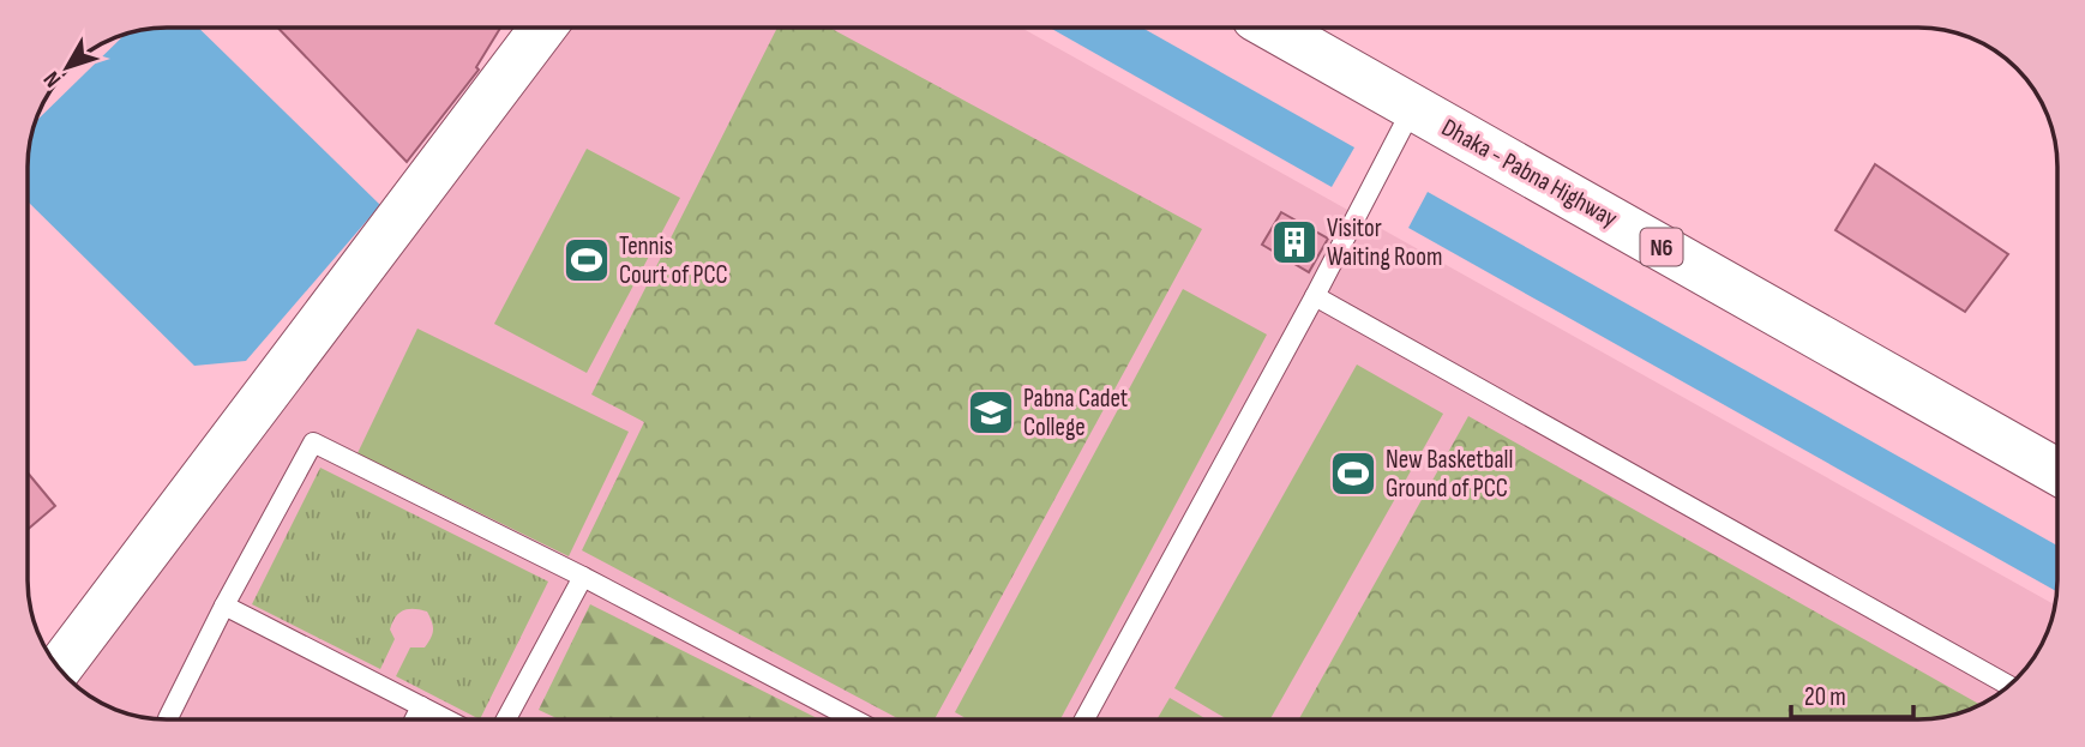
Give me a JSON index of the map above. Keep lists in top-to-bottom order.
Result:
{
  "streets": {
    "main road": ["Dhaka - Pabna Highway", "N6"]
  },
  "places": {
    "building": ["Visitor Waiting Room"],
    "sports": ["Tennis Court of PCC", "New Basketball Ground of PCC"],
    "school or university": ["Pabna Cadet College"]
  },
  "scale_bar": "20 m",
  "north": "bottom left"
}
